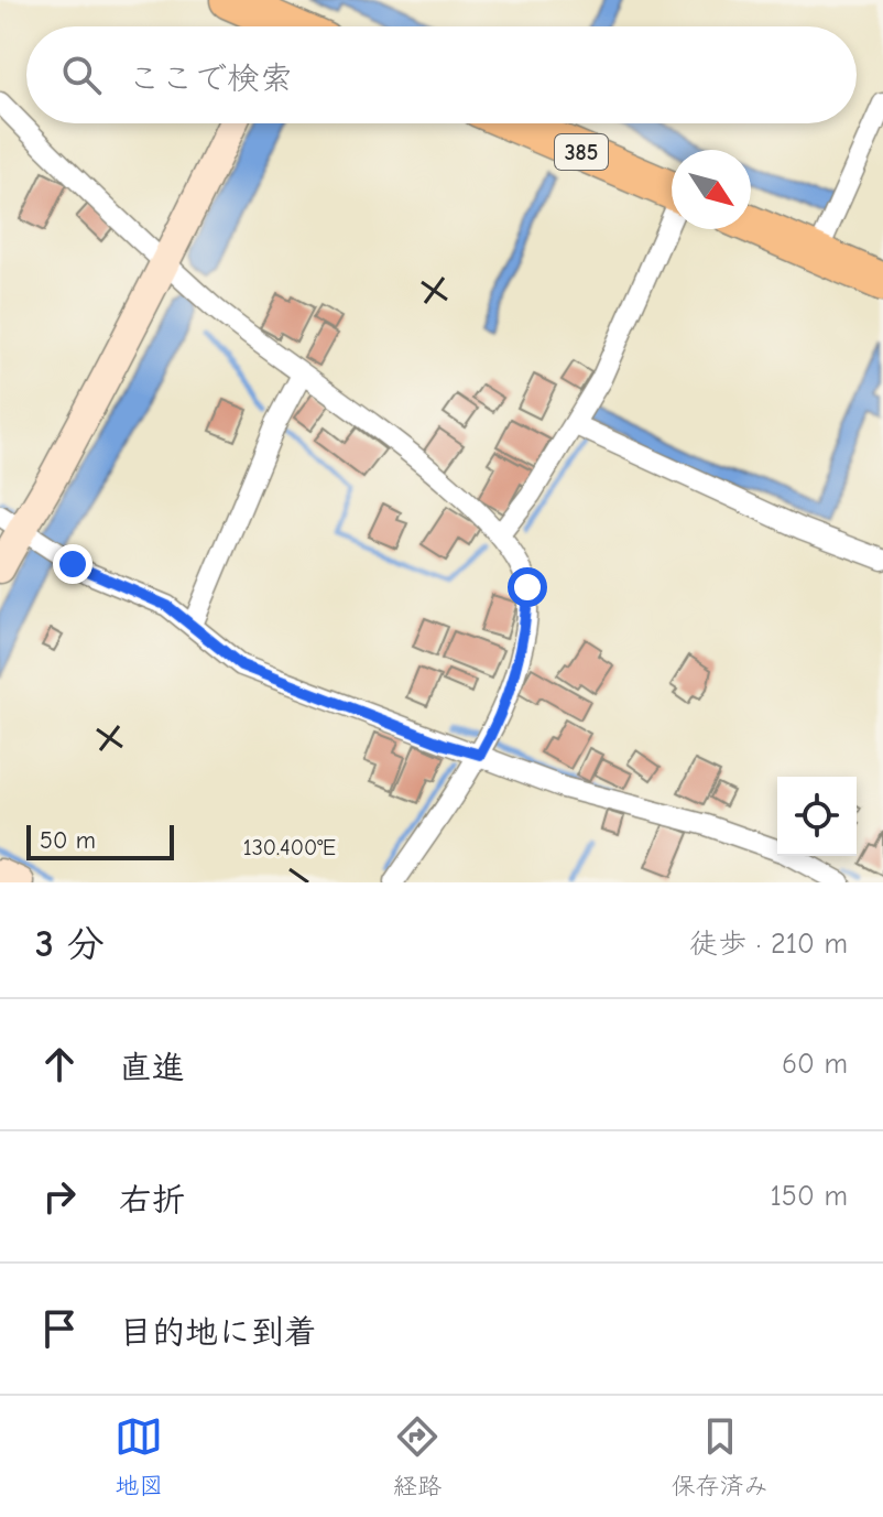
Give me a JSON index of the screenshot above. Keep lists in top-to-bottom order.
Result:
{
  "streets": {
    "highway": ["385"]
  },
  "scale_bar": "50 m",
  "north": "bottom right",
  "page": {
    "search": "ここで検索",
    "scale": "50 m",
    "heading": ["3 分", "徒歩 · 210 m"],
    "list": [
      ["直進", "60 m"],
      ["右折", "150 m"],
      "目的地に到着"
    ],
    "nav": ["地図", "経路", "保存済み"]
  },
  "coordinates": ["130.400°E"]
}
